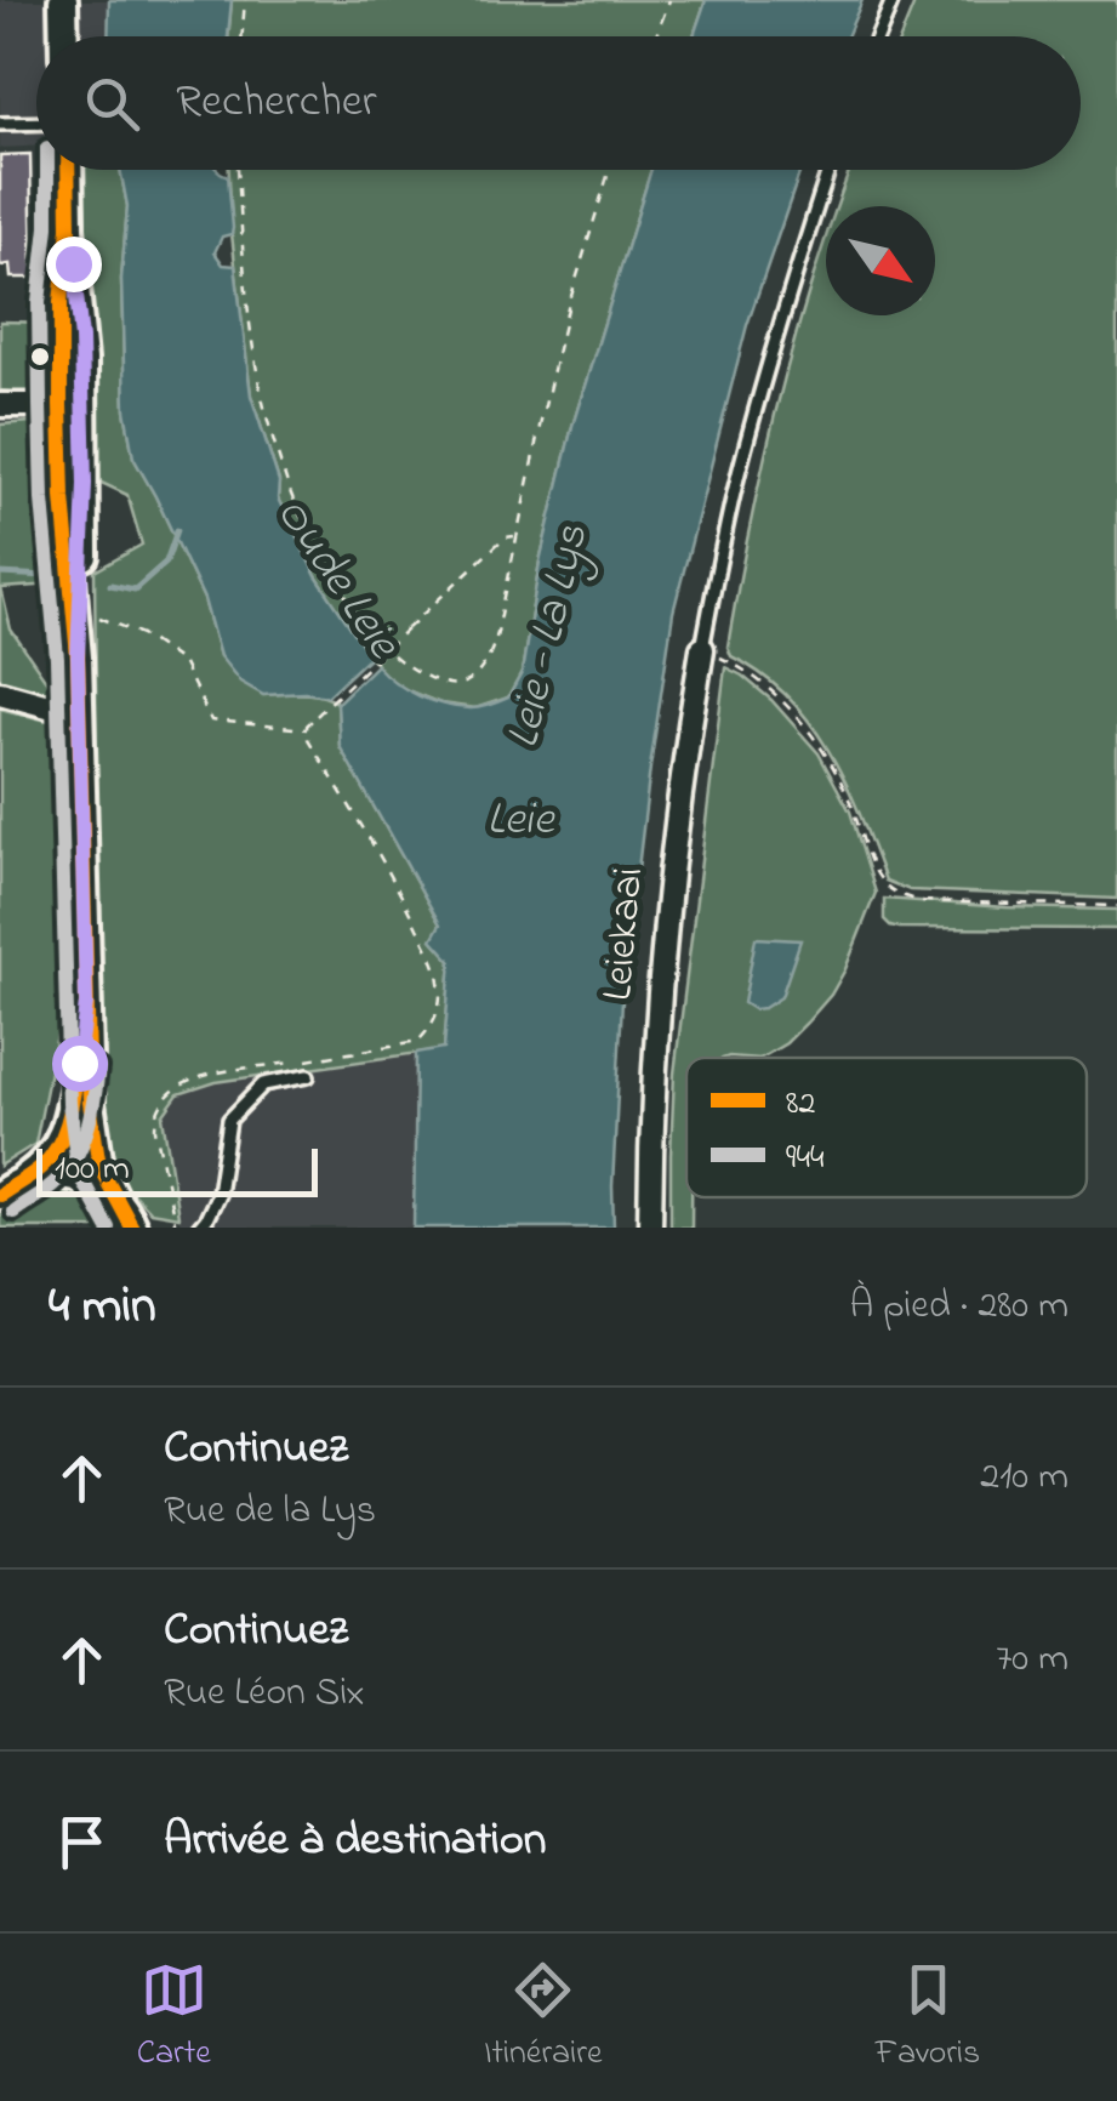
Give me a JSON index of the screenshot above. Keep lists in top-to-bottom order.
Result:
{
  "streets": {
    "street": ["Leiekaai"]
  },
  "water": ["Oude Leie", "Leie - La Lys", "Leie"],
  "lines": ["transit line 82", "transit line 944"],
  "legend": ["82", "944"],
  "scale_bar": "100 m",
  "north": "bottom right",
  "page": {
    "search": "Rechercher",
    "scale": "100 m",
    "heading": ["4 min", "À pied · 280 m"],
    "list": [
      ["Continuez", "Rue de la Lys", "210 m"],
      ["Continuez", "Rue Léon Six", "70 m"],
      "Arrivée à destination"
    ],
    "nav": ["Carte", "Itinéraire", "Favoris"]
  }
}
